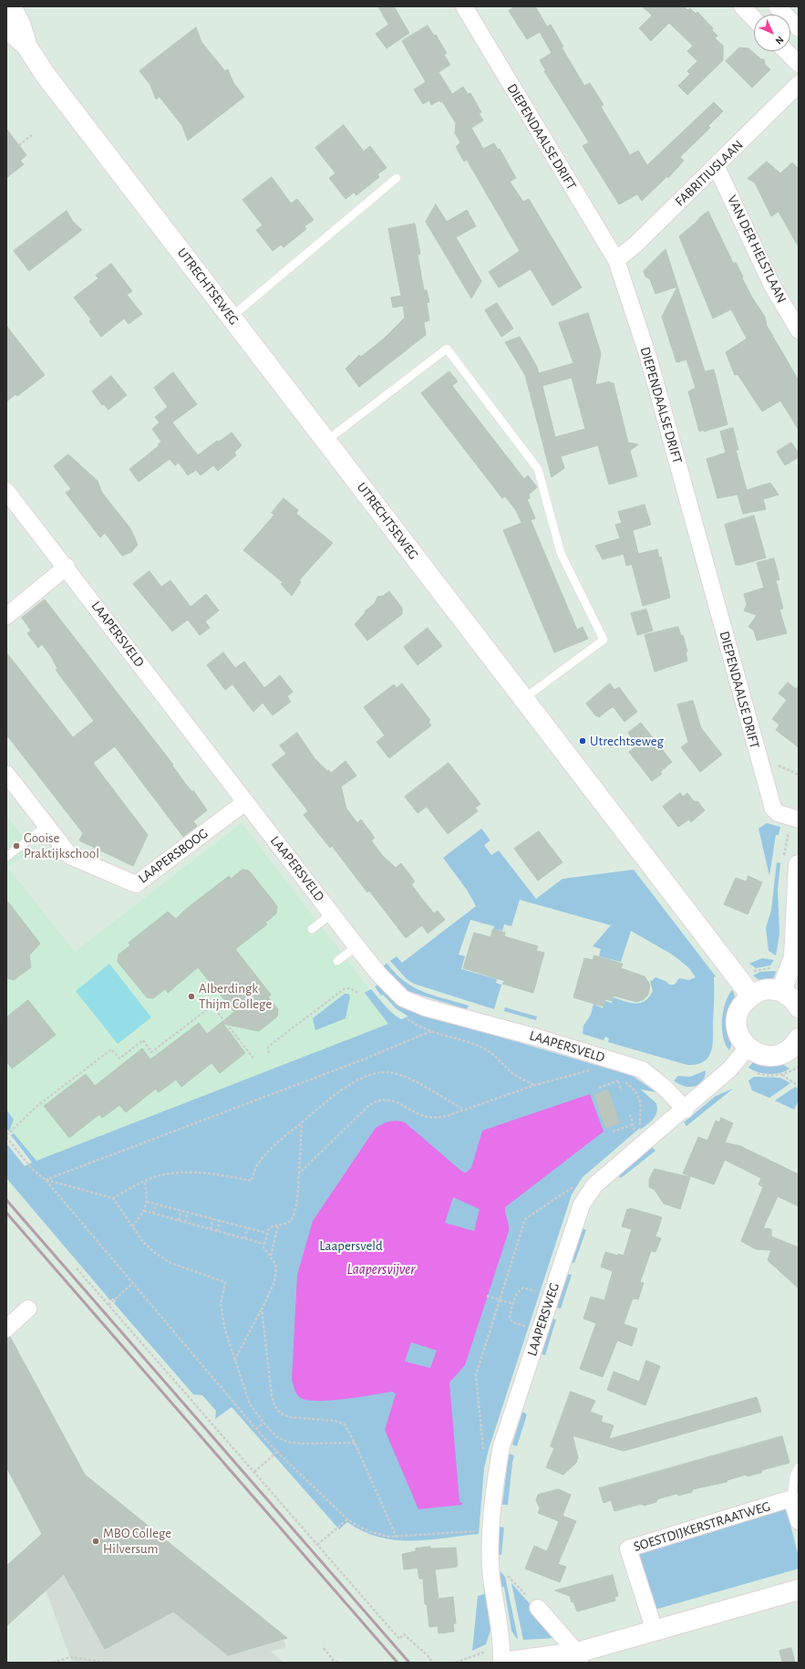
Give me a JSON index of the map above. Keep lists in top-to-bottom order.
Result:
{
  "streets": {
    "main road": ["UTRECHTSEWEG"],
    "street": [
      "DIEPENDAALSE DRIFT",
      "FABRITIUSLAAN",
      "VAN DER HELSTLAAN",
      "LAAPERSVELD",
      "LAAPERSBOOG",
      "LAAPERSWEG",
      "SOESTDIJKERSTRAATWEG"
    ]
  },
  "crossings": [
    ["DIEPENDAALSE DRIFT", "FABRITIUSLAAN"],
    ["FABRITIUSLAAN", "VAN DER HELSTLAAN"],
    ["LAAPERSVELD", "LAAPERSBOOG"],
    ["LAAPERSVELD", "LAAPERSWEG"]
  ],
  "water": ["Laapersvijver"],
  "parks": ["Laapersveld"],
  "places": [
    "Utrechtseweg",
    "Gooise Praktijkschool",
    "Alberdingk Thijm College",
    "MBO College Hilversum"
  ],
  "north": "bottom right"
}
